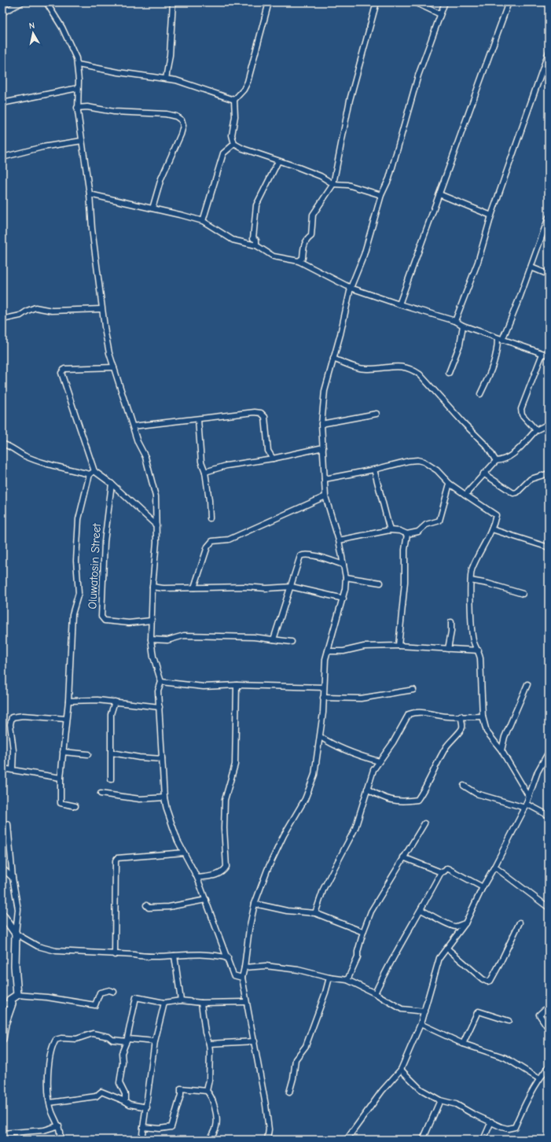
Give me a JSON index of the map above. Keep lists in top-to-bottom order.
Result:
{
  "streets": {
    "street": ["Oluwatosin Street"]
  },
  "north": "top"
}
